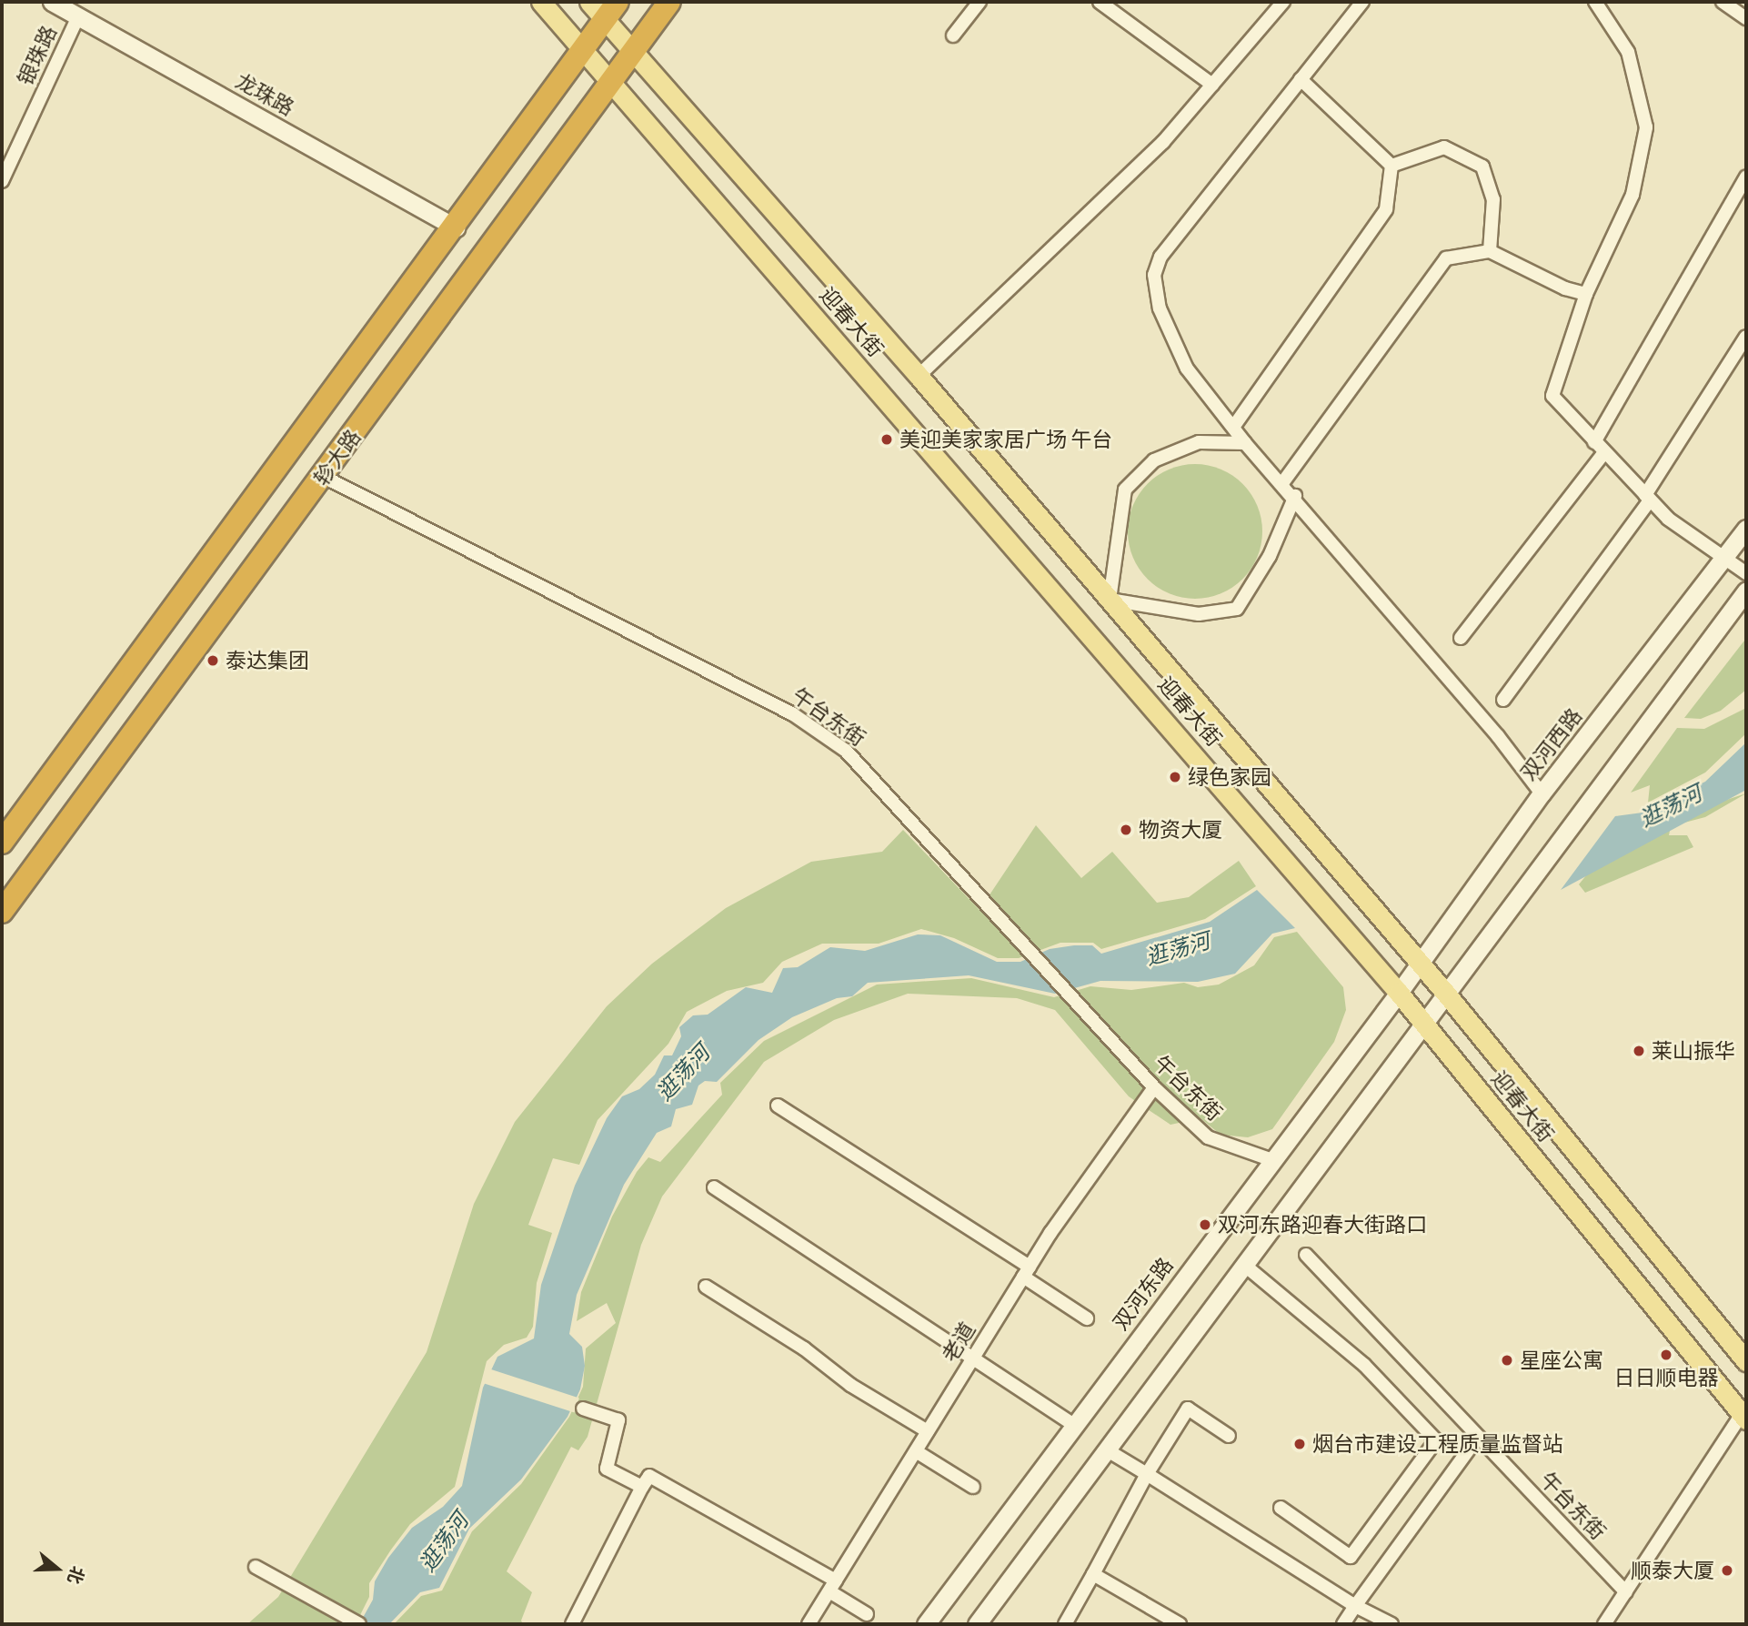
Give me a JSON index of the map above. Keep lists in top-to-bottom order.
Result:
{
  "streets": {
    "highway": ["轸大路"],
    "main road": ["迎春大街"],
    "street": [
      "银珠路",
      "龙珠路",
      "午台东街",
      "双河西路",
      "双河东路",
      "老道"
    ]
  },
  "crossings": [
    ["银珠路", "龙珠路"],
    ["龙珠路", "轸大路"],
    ["迎春大街", "轸大路"],
    ["迎春大街", "双河西路"],
    ["迎春大街", "双河东路"],
    ["轸大路", "午台东街"],
    ["午台东街", "双河东路"],
    ["午台东街", "老道"],
    ["双河西路", "双河东路"]
  ],
  "water": ["逛荡河"],
  "places": [
    "美迎美家家居广场 午台",
    "泰达集团",
    "绿色家园",
    "物资大厦",
    "莱山振华",
    "双河东路迎春大街路口",
    "日日顺电器",
    "星座公寓",
    "烟台市建设工程质量监督站",
    "顺泰大厦"
  ],
  "north": "right"
}
